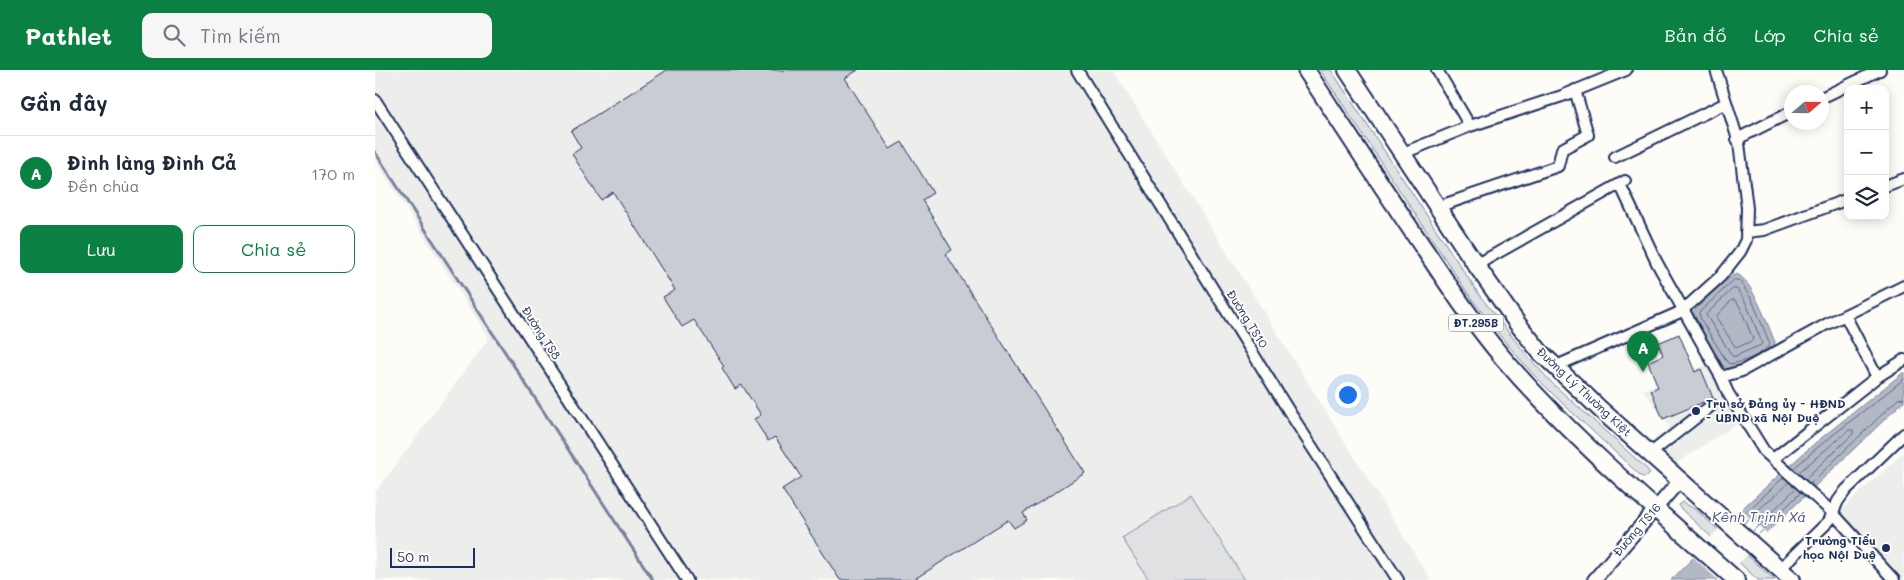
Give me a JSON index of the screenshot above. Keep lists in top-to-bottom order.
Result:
{
  "streets": {
    "main road": ["ĐT.295B", "Đường Lý Thường Kiệt"],
    "street": ["Đường TS10", "Đường TS8", "Đường TS16"]
  },
  "crossings": [
    ["ĐT.295B", "Đường TS16"],
    ["Đường Lý Thường Kiệt", "Đường TS16"]
  ],
  "water": ["Kênh Trịnh Xá"],
  "places": ["Trụ sở Đảng ủy - HĐND - UBND xã Nội Duệ", "Trường Tiểu học Nội Duệ"],
  "scale_bar": "50 m",
  "north": "right",
  "page": {
    "header": "Pathlet",
    "search": "Tìm kiếm",
    "nav": ["Bản đồ", "Lớp", "Chia sẻ"],
    "heading": "Gần đây",
    "map_buttons": ["+", "−"],
    "list": [
      {
        "mark": "A",
        "name": "Đình làng Đình Cả",
        "note": "Đền chùa",
        "value": "170 m"
      }
    ],
    "buttons": ["Lưu", "Chia sẻ"],
    "pins": "A",
    "scale": "50 m"
  }
}
